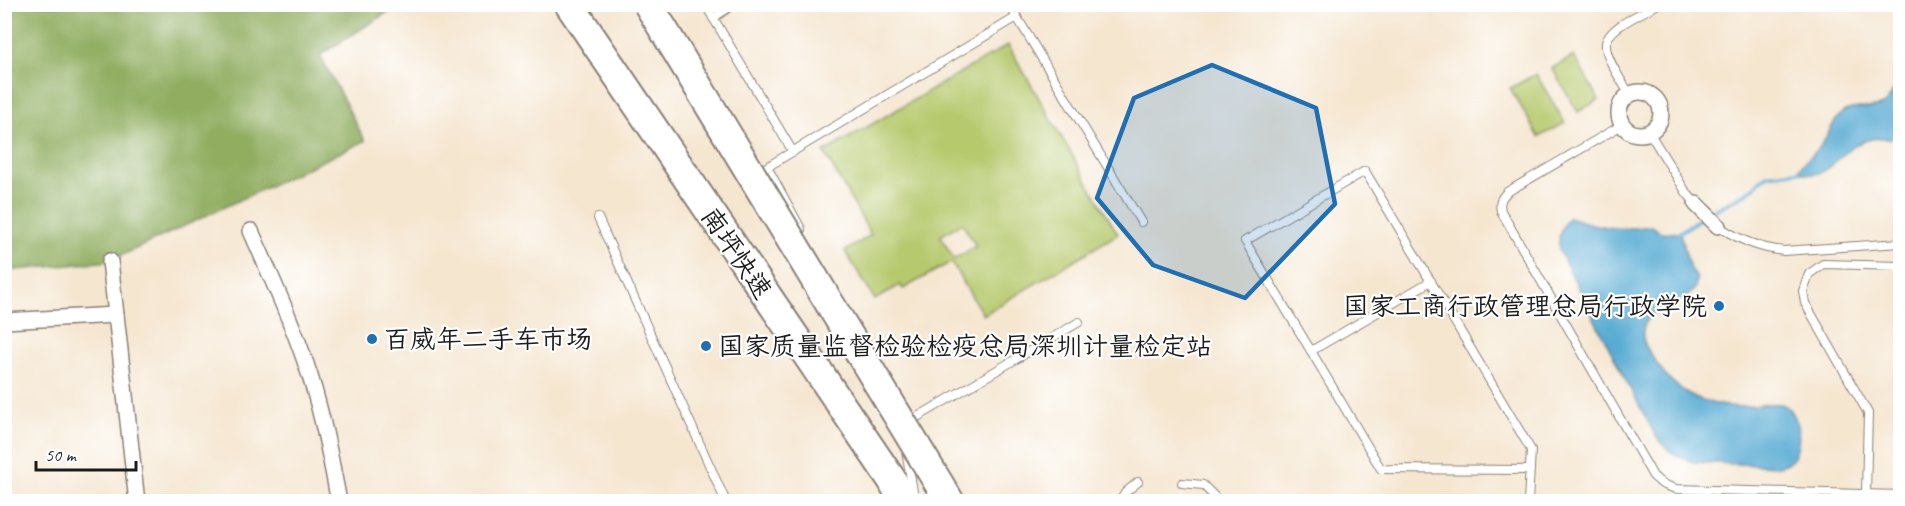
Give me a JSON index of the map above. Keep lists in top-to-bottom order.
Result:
{
  "streets": {
    "highway": ["南坪快速"]
  },
  "places": ["国家工商行政管理总局行政学院", "百威年二手车市场", "国家质量监督检验检疫总局深圳计量检定站"],
  "scale_bar": "50 m"
}
